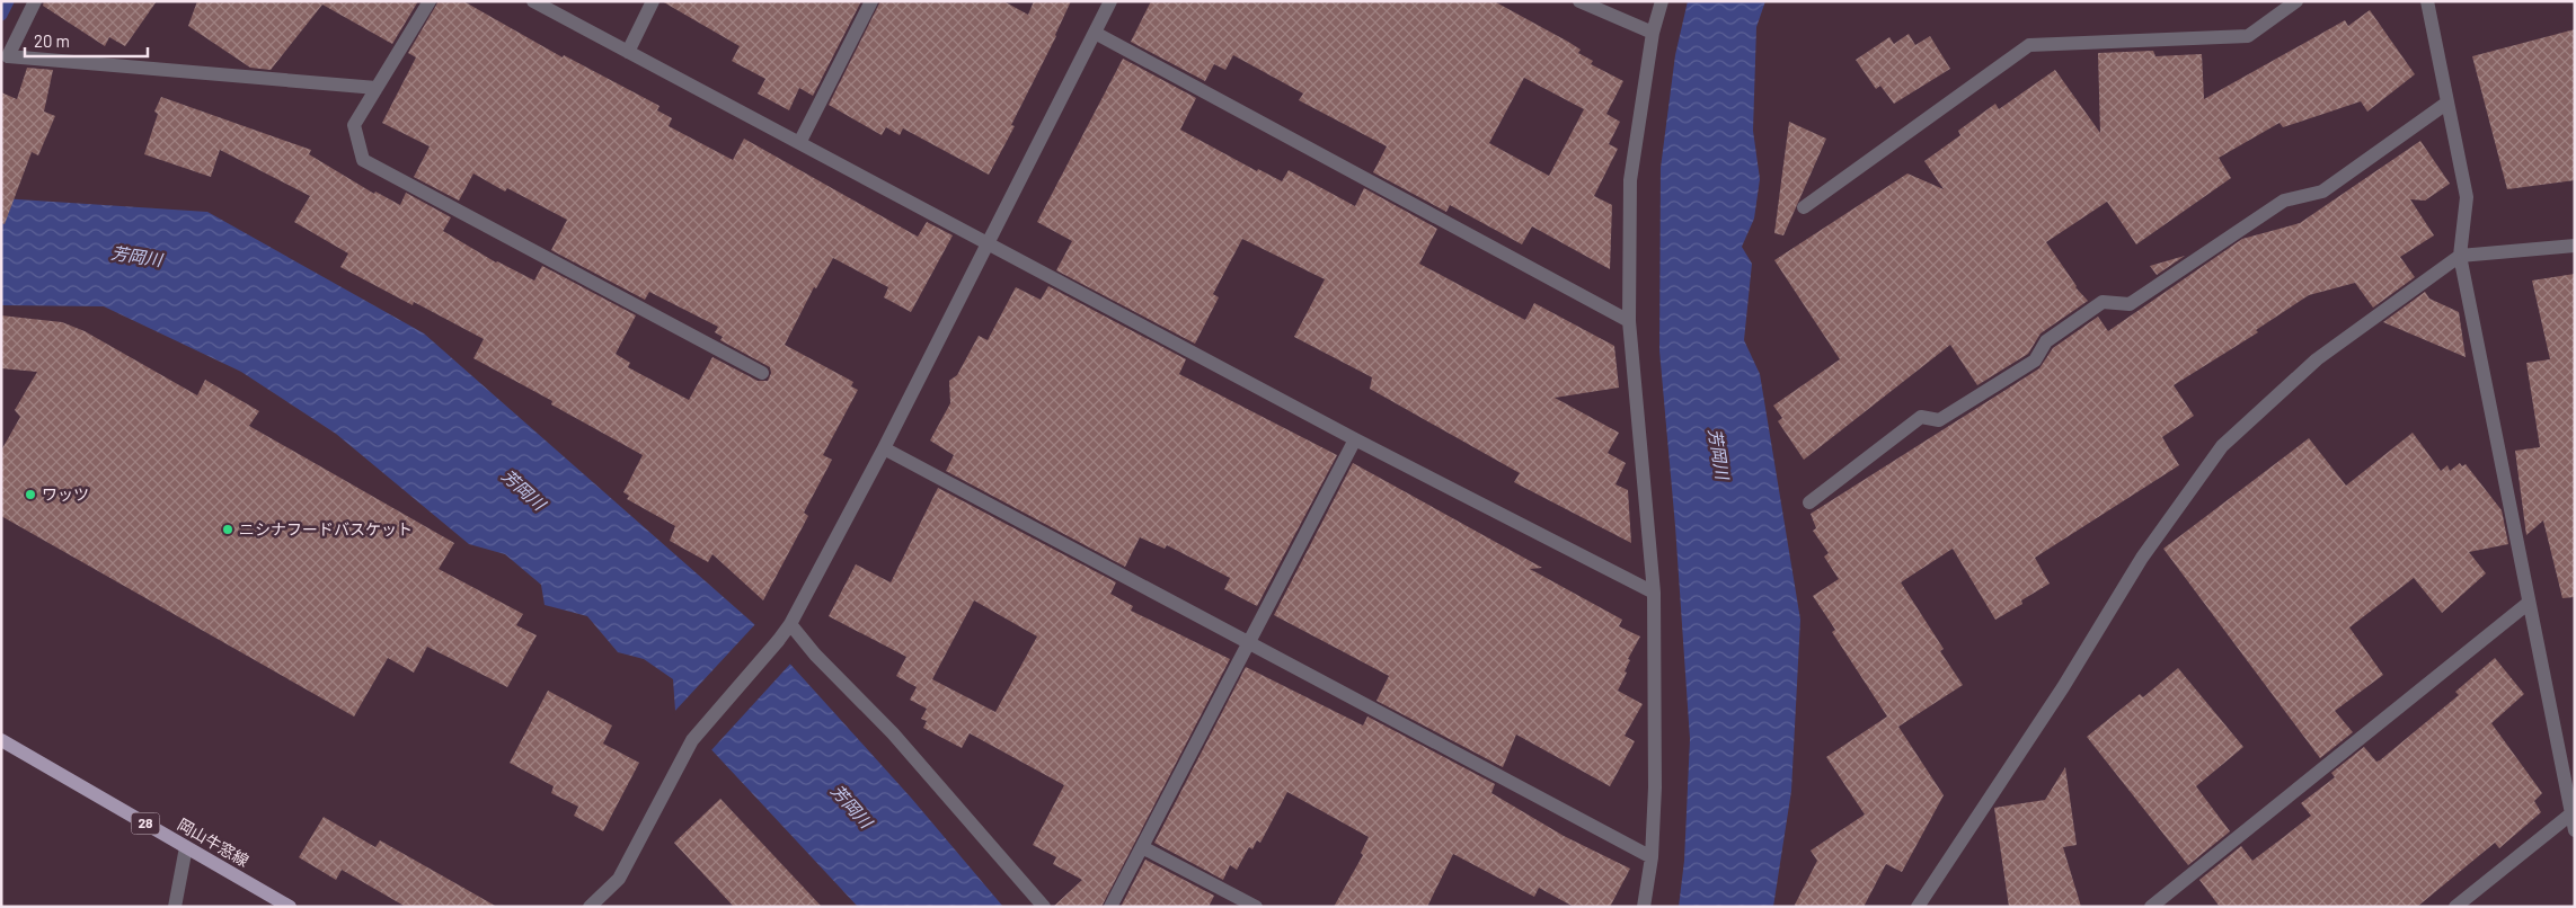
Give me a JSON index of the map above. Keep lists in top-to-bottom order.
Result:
{
  "streets": {
    "main road": ["28", "岡山牛窓線"]
  },
  "water": ["芳岡川"],
  "places": ["ワッツ", "ニシナフードバスケット"],
  "scale_bar": "20 m"
}
